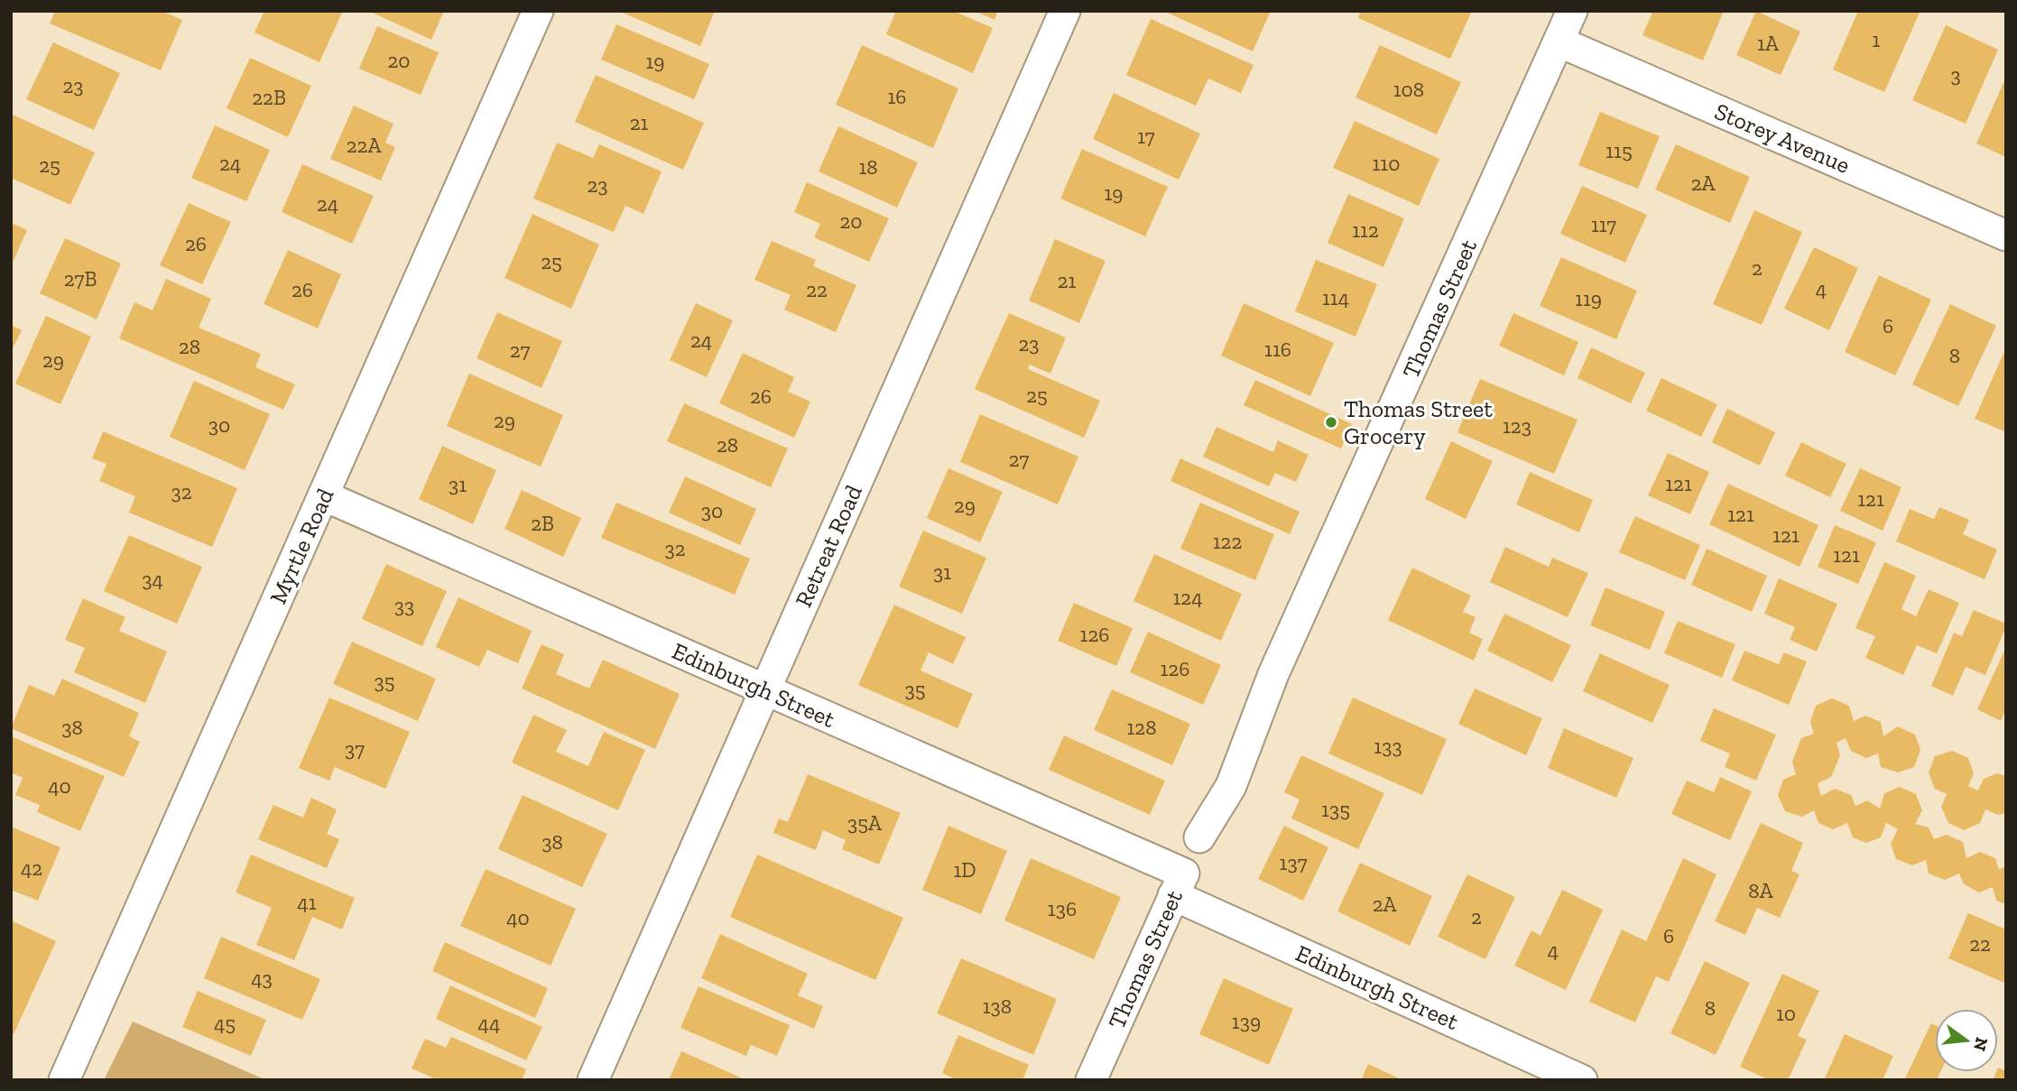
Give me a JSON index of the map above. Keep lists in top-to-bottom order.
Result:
{
  "streets": {
    "street": [
      "Storey Avenue",
      "Thomas Street",
      "Myrtle Road",
      "Retreat Road",
      "Edinburgh Street"
    ]
  },
  "crossings": [
    ["Storey Avenue", "Thomas Street"],
    ["Thomas Street", "Edinburgh Street"],
    ["Myrtle Road", "Edinburgh Street"],
    ["Retreat Road", "Edinburgh Street"]
  ],
  "places": ["Thomas Street Grocery"],
  "house_numbers": [
    "1",
    "1A",
    "20",
    "19",
    "3",
    "23",
    "108",
    "16",
    "22B",
    "21",
    "17",
    "22A",
    "115",
    "24",
    "110",
    "25",
    "18",
    "2A",
    "23",
    "19",
    "24",
    "20",
    "117",
    "112",
    "26",
    "25",
    "2",
    "27B",
    "21",
    "4",
    "26",
    "22",
    "114",
    "119",
    "6",
    "24",
    "23",
    "28",
    "116",
    "27",
    "8",
    "29",
    "25",
    "26",
    "29",
    "30",
    "123",
    "28",
    "27",
    "121",
    "31",
    "32",
    "121",
    "29",
    "30",
    "121",
    "2B",
    "121",
    "122",
    "32",
    "121",
    "31",
    "34",
    "124",
    "33",
    "126",
    "126",
    "35",
    "35",
    "38",
    "128",
    "133",
    "37",
    "40",
    "135",
    "35A",
    "38",
    "137",
    "42",
    "1D",
    "8A",
    "41",
    "2A",
    "136",
    "2",
    "40",
    "6",
    "22",
    "4",
    "43",
    "138",
    "8",
    "10",
    "139",
    "45",
    "44"
  ],
  "north": "right"
}
